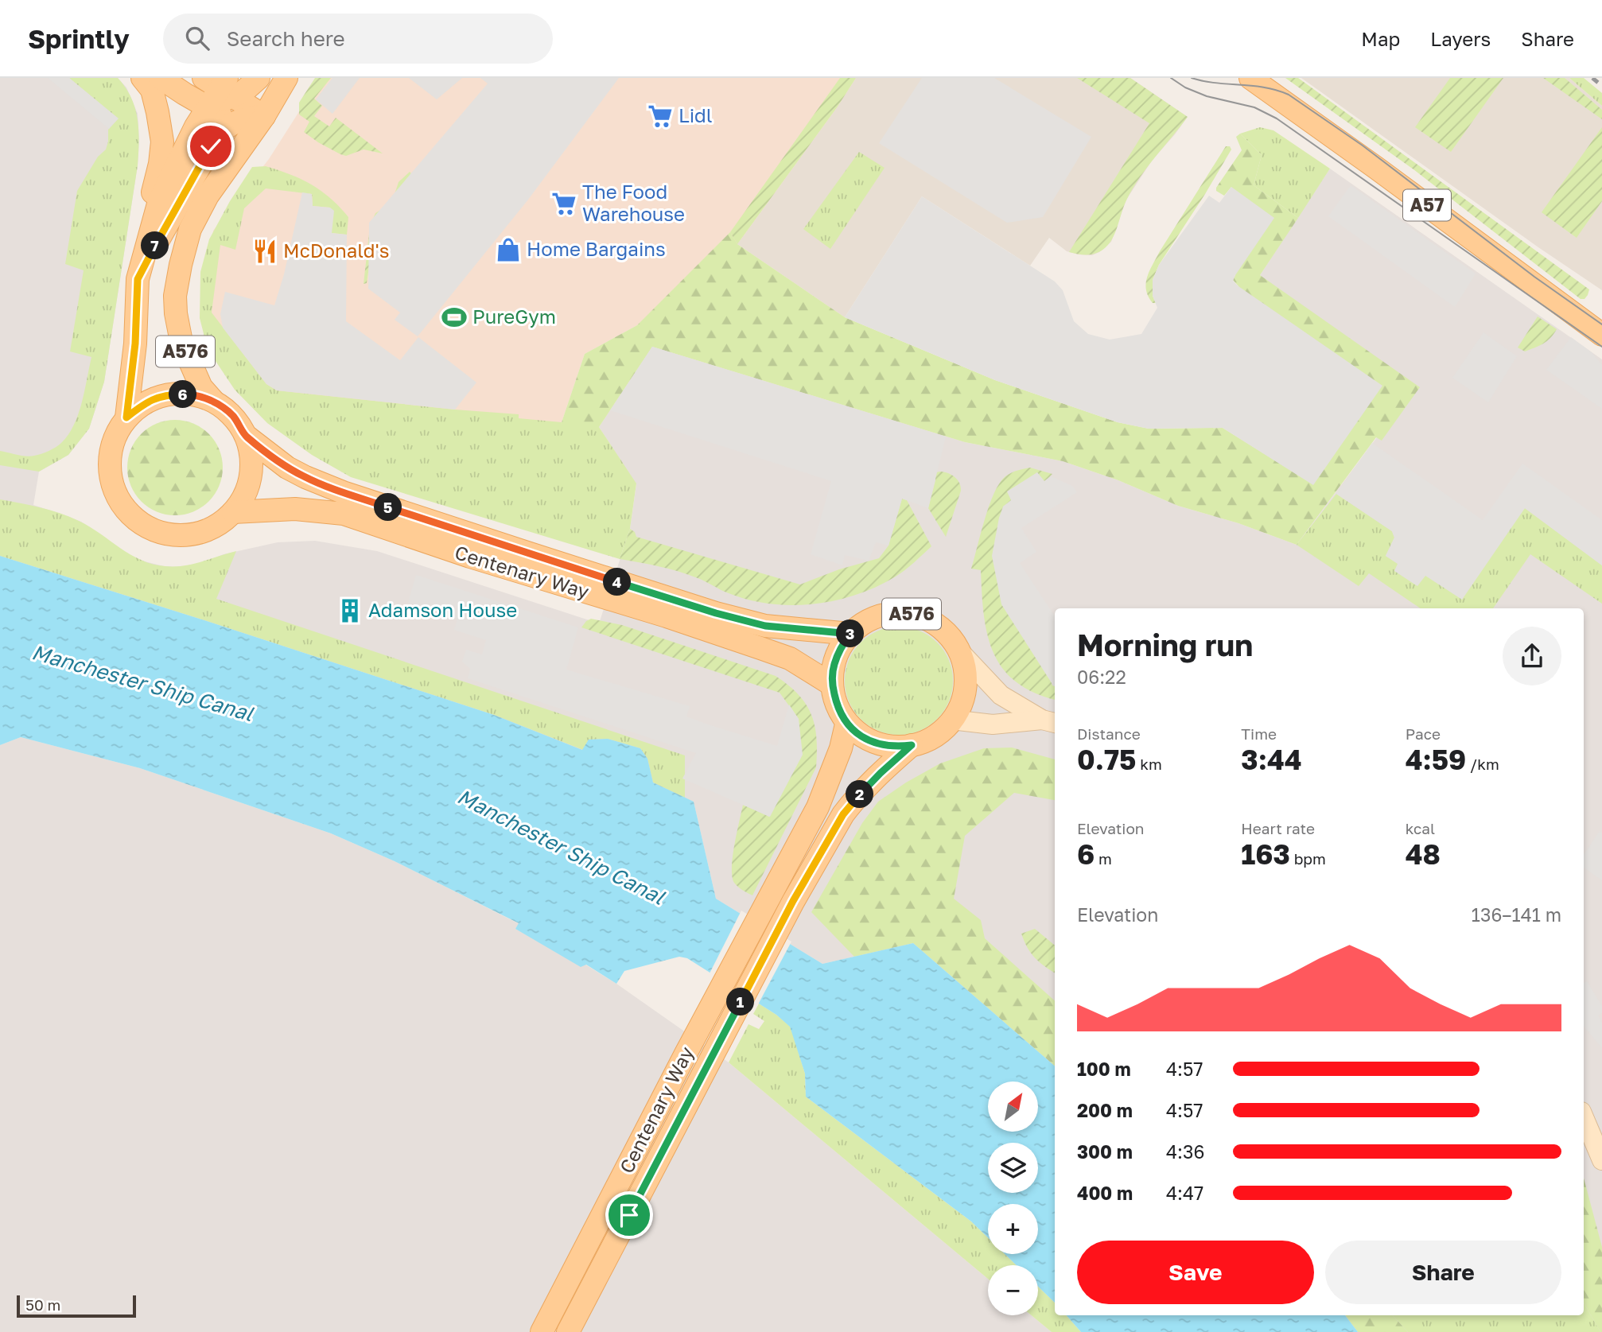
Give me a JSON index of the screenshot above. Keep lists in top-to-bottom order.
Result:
{
  "streets": {
    "main road": ["A57", "A576", "Centenary Way"]
  },
  "crossings": [
    ["A576", "Centenary Way"]
  ],
  "water": ["Manchester Ship Canal"],
  "places": {
    "supermarket": ["Lidl", "The Food Warehouse"],
    "shop": ["Home Bargains"],
    "restaurant": ["McDonald's"],
    "sports": ["PureGym"],
    "building": ["Adamson House"]
  },
  "scale_bar": "50 m",
  "north": "top right",
  "page": {
    "header": "Sprintly",
    "search": "Search here",
    "nav": ["Map", "Layers", "Share"],
    "pins": [
      "7",
      "6",
      "5",
      "4",
      "3",
      "2",
      "1"
    ],
    "heading": ["Morning run", "06:22"],
    "stats": [
      ["Distance", "0.75 km"],
      ["Time", "3:44"],
      ["Pace", "4:59 /km"],
      ["Elevation", "6 m"],
      ["Heart rate", "163 bpm"],
      ["kcal", "48"]
    ],
    "chart": ["Elevation", "136–141 m"],
    "list": [
      {
        "name": "100 m",
        "note": "4:57"
      },
      {
        "name": "200 m",
        "note": "4:57"
      },
      {
        "name": "300 m",
        "note": "4:36"
      },
      {
        "name": "400 m",
        "note": "4:47"
      }
    ],
    "map_buttons": ["+", "−"],
    "buttons": ["Save", "Share"],
    "scale": "50 m"
  }
}
